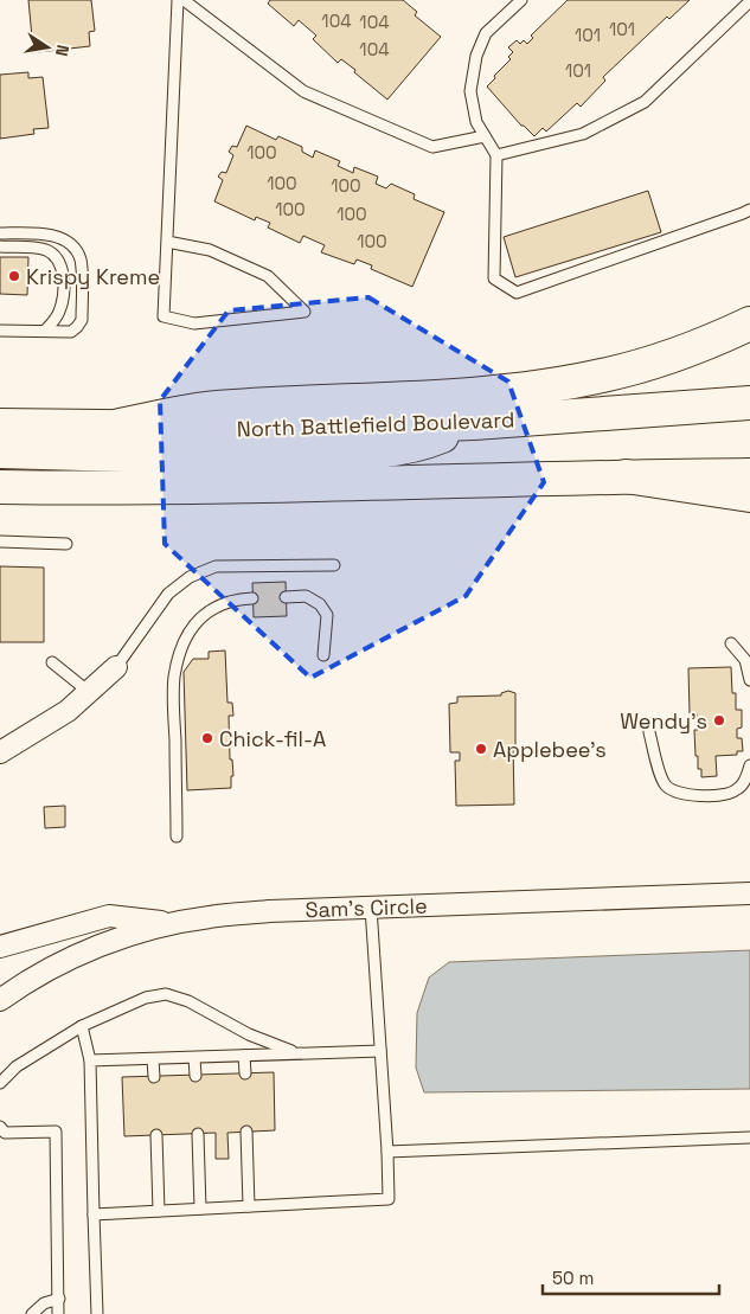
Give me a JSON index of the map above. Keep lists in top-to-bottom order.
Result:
{
  "streets": {
    "main road": ["North Battlefield Boulevard"],
    "street": ["Sam's Circle"]
  },
  "places": [
    "Krispy Kreme",
    "Wendy's",
    "Chick-fil-A",
    "Applebee's"
  ],
  "house_numbers": [
    "104",
    "104",
    "101",
    "101",
    "104",
    "101",
    "100",
    "100",
    "100",
    "100",
    "100",
    "100"
  ],
  "scale_bar": "50 m",
  "north": "right"
}
